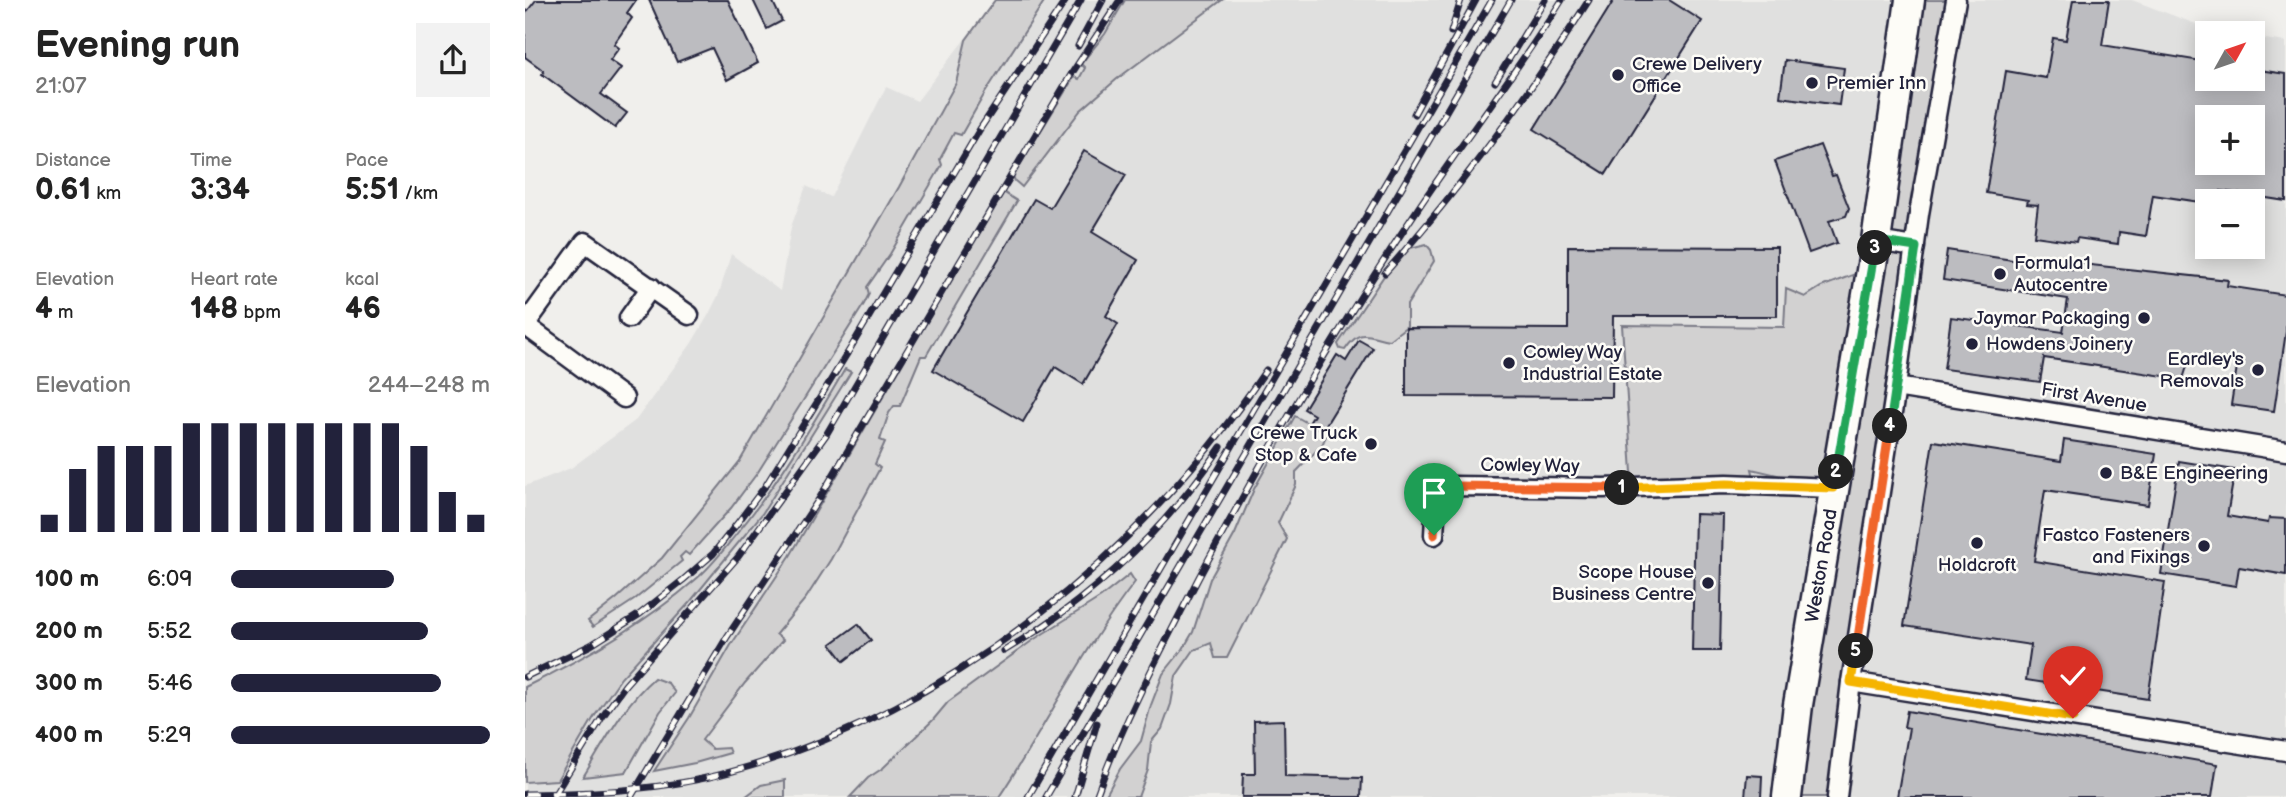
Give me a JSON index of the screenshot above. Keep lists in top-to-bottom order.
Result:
{
  "streets": {
    "main road": ["Weston Road"],
    "street": ["First Avenue", "Cowley Way"]
  },
  "crossings": [
    ["Cowley Way", "Weston Road"]
  ],
  "places": [
    "Crewe Delivery Office",
    "Premier Inn",
    "Formula1 Autocentre",
    "Jaymar Packaging",
    "Howdens Joinery",
    "Cowley Way Industrial Estate",
    "Eardley's Removals",
    "Crewe Truck Stop & Cafe",
    "B&E Engineering",
    "Holdcroft",
    "Fastco Fasteners and Fixings",
    "Scope House Business Centre"
  ],
  "north": "top right",
  "page": {
    "heading": ["Evening run", "21:07"],
    "map_buttons": ["+", "−"],
    "stats": [
      ["Distance", "0.61 km"],
      ["Time", "3:34"],
      ["Pace", "5:51 /km"],
      ["Elevation", "4 m"],
      ["Heart rate", "148 bpm"],
      ["kcal", "46"]
    ],
    "pins": [
      "3",
      "4",
      "2",
      "1",
      "5"
    ],
    "chart": ["Elevation", "244–248 m"],
    "list": [
      {
        "name": "100 m",
        "note": "6:09"
      },
      {
        "name": "200 m",
        "note": "5:52"
      },
      {
        "name": "300 m",
        "note": "5:46"
      },
      {
        "name": "400 m",
        "note": "5:29"
      }
    ]
  }
}
